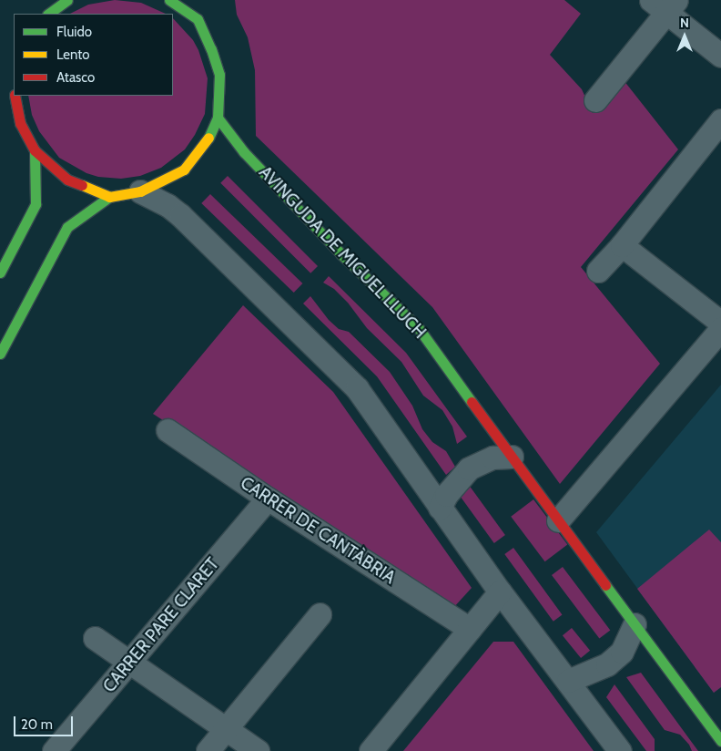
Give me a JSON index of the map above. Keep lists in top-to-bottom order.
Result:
{
  "streets": {
    "street": ["AVINGUDA DE MIGUEL LLUCH", "CARRER DE CANTÀBRIA", "CARRER PARE CLARET"]
  },
  "crossings": [
    ["CARRER DE CANTÀBRIA", "CARRER PARE CLARET"]
  ],
  "legend": ["Fluido", "Lento", "Atasco"],
  "scale_bar": "20 m",
  "north": "top"
}
